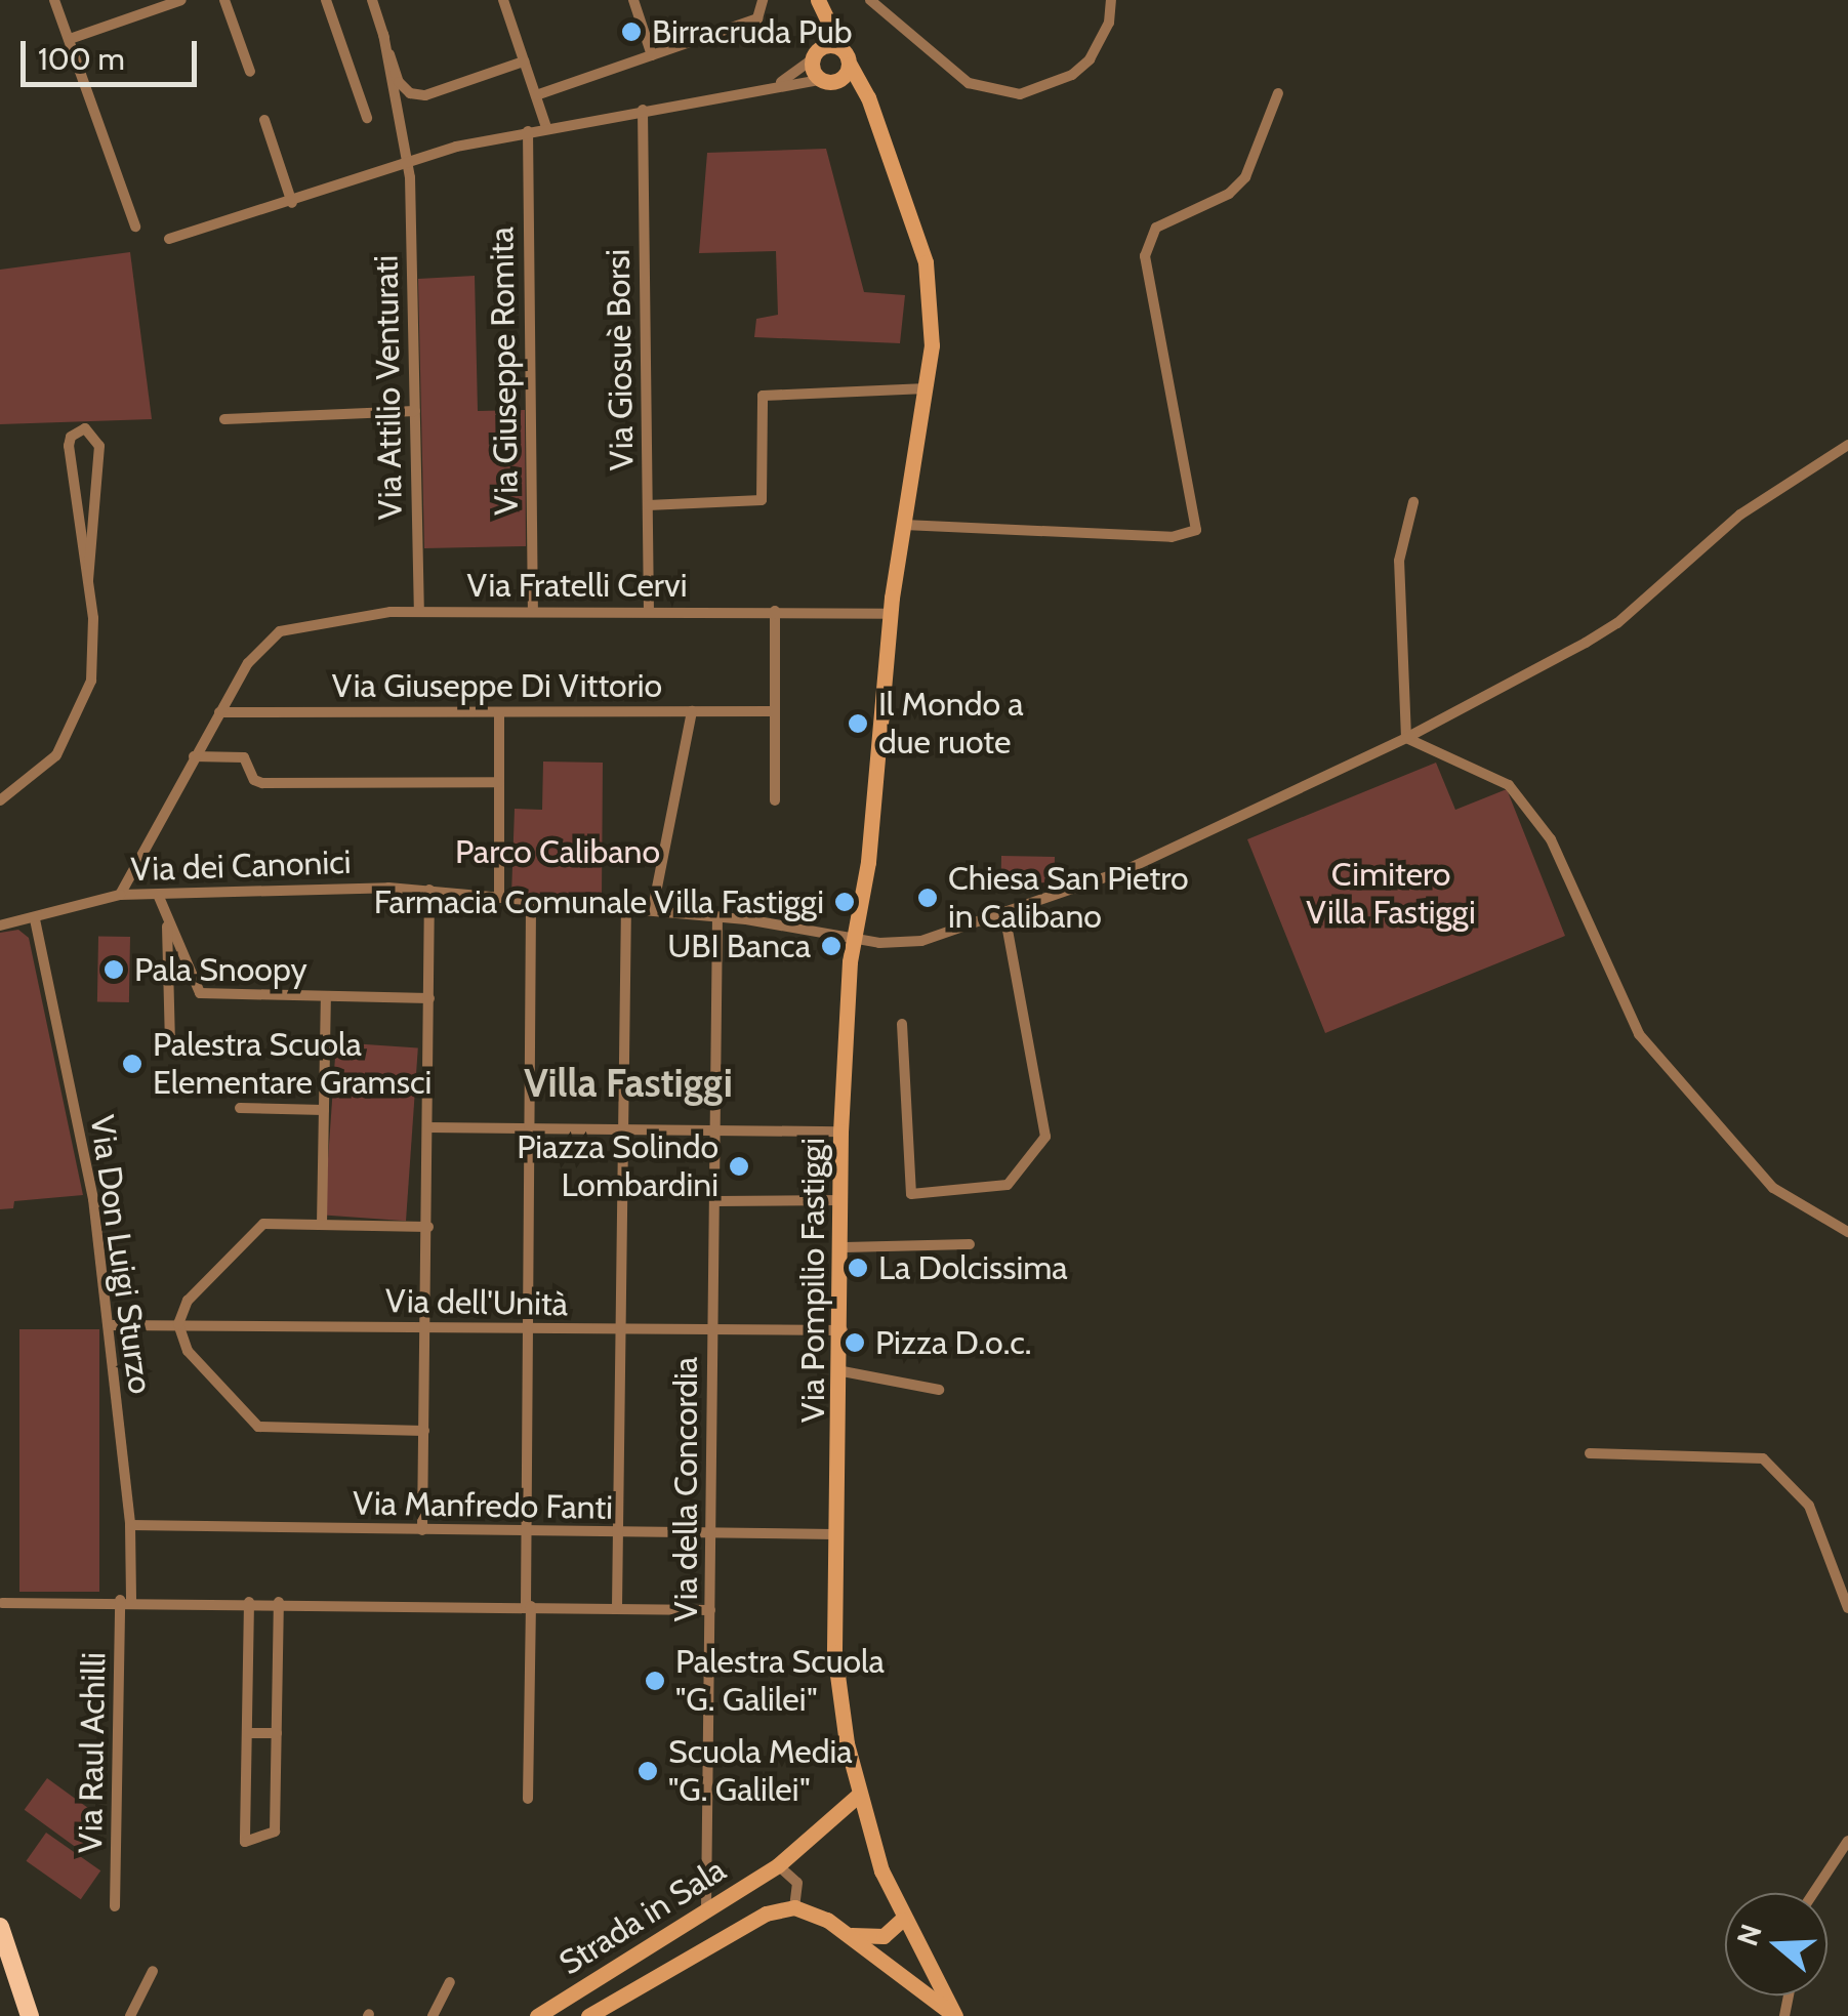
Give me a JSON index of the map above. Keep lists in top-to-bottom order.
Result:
{
  "streets": {
    "street": [
      "Via Giosuè Borsi",
      "Via Giuseppe Romita",
      "Via Attilio Venturati",
      "Via Fratelli Cervi",
      "Via Giuseppe Di Vittorio",
      "Via dei Canonici",
      "Via Don Luigi Sturzo",
      "Via Pompilio Fastiggi",
      "Via dell'Unità",
      "Via della Concordia",
      "Via Manfredo Fanti",
      "Via Raul Achilli",
      "Strada in Sala"
    ]
  },
  "crossings": [
    ["Via Giosuè Borsi", "Via Fratelli Cervi"],
    ["Via Giuseppe Romita", "Via Fratelli Cervi"],
    ["Via Attilio Venturati", "Via Fratelli Cervi"],
    ["Via Fratelli Cervi", "Via Giuseppe Di Vittorio"],
    ["Via Fratelli Cervi", "Via Pompilio Fastiggi"],
    ["Via dei Canonici", "Via Don Luigi Sturzo"],
    ["Via dei Canonici", "Via Pompilio Fastiggi"],
    ["Via dei Canonici", "Via della Concordia"],
    ["Via Don Luigi Sturzo", "Via dell'Unità"],
    ["Via Don Luigi Sturzo", "Via Manfredo Fanti"],
    ["Via Don Luigi Sturzo", "Via Raul Achilli"],
    ["Via Pompilio Fastiggi", "Via dell'Unità"],
    ["Via Pompilio Fastiggi", "Via Manfredo Fanti"],
    ["Via Pompilio Fastiggi", "Strada in Sala"],
    ["Via dell'Unità", "Via della Concordia"],
    ["Via della Concordia", "Via Manfredo Fanti"],
    ["Via della Concordia", "Strada in Sala"]
  ],
  "districts": ["Villa Fastiggi"],
  "parks": ["Parco Calibano", "Cimitero Villa Fastiggi"],
  "places": [
    "Birracruda Pub",
    "Il Mondo a due ruote",
    "Chiesa San Pietro in Calibano",
    "Farmacia Comunale Villa Fastiggi",
    "UBI Banca",
    "Pala Snoopy",
    "Palestra Scuola Elementare Gramsci",
    "Piazza Solindo Lombardini",
    "La Dolcissima",
    "Pizza D.o.c.",
    "Palestra Scuola \"G. Galilei\"",
    "Scuola Media \"G. Galilei\""
  ],
  "scale_bar": "100 m",
  "north": "left"
}
